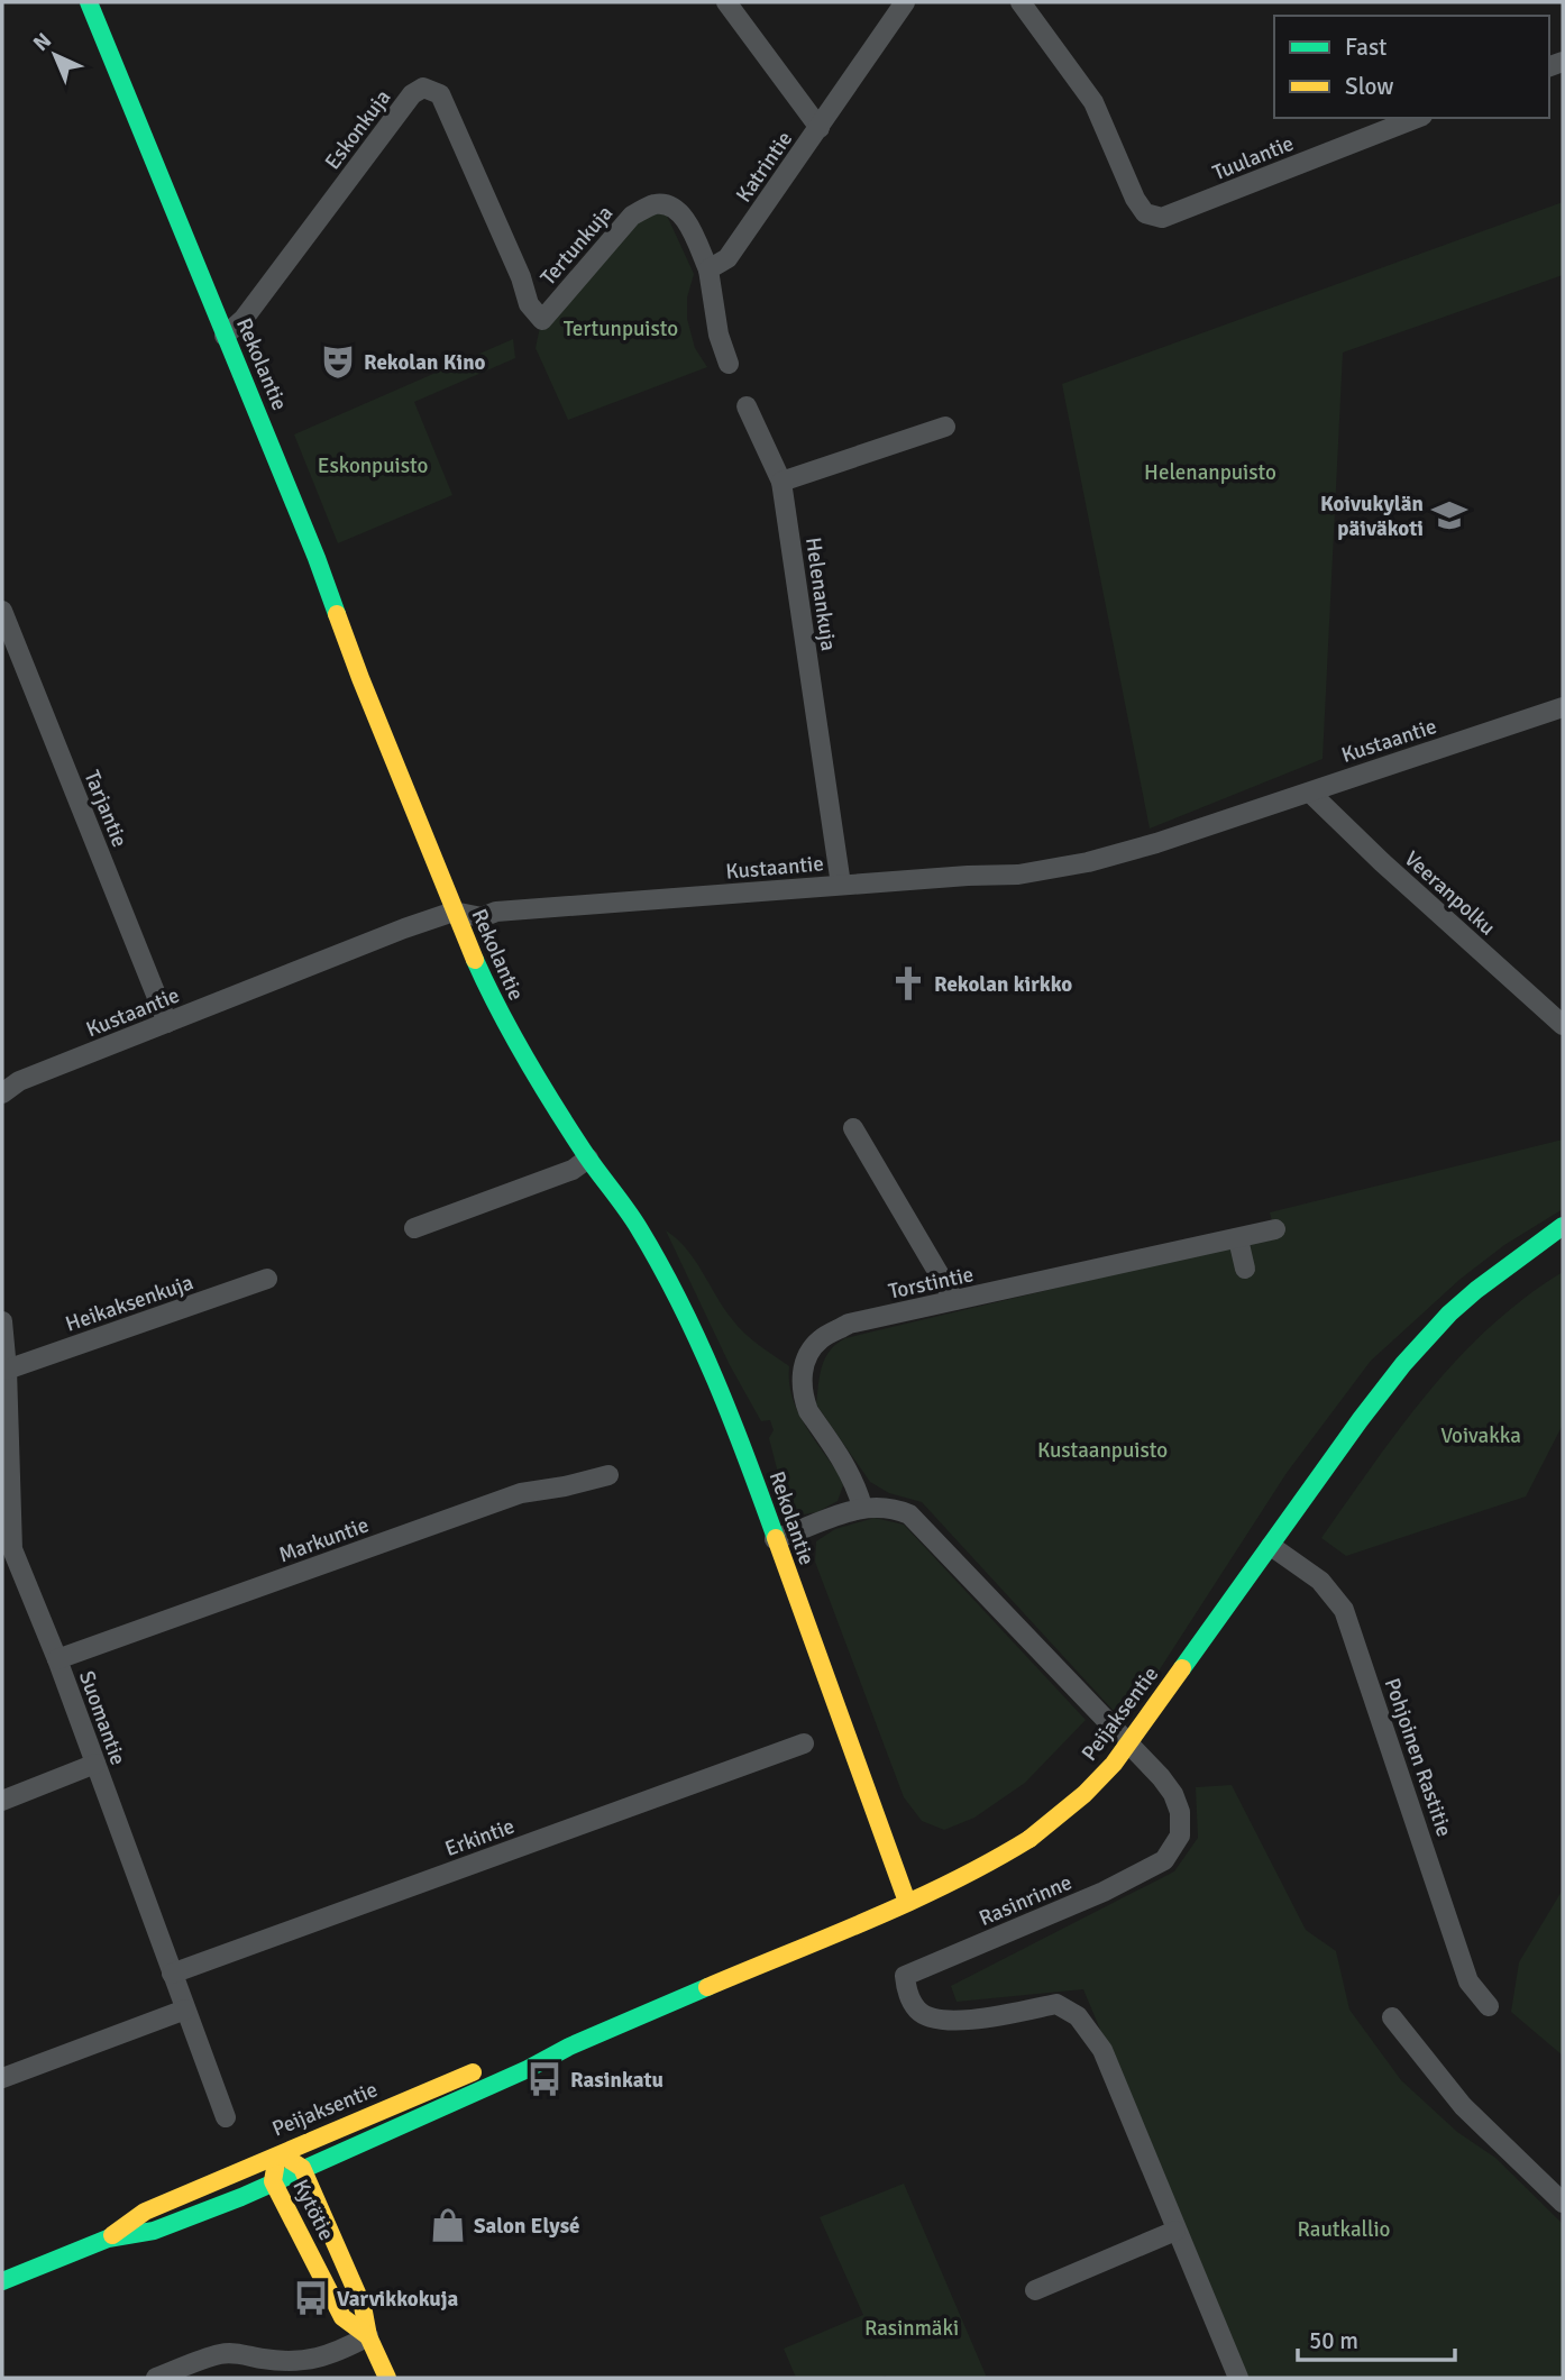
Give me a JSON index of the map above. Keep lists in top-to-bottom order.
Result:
{
  "streets": {
    "main road": ["Rekolantie", "Peijaksentie", "Kytötie"],
    "street": [
      "Eskonkuja",
      "Tuulantie",
      "Katrintie",
      "Tertunkuja",
      "Helenankuja",
      "Kustaantie",
      "Tarjantie",
      "Veeranpolku",
      "Torstintie",
      "Heikaksenkuja",
      "Markuntie",
      "Suomantie",
      "Pohjoinen Rastitie",
      "Erkintie",
      "Rasinrinne"
    ]
  },
  "crossings": [
    ["Eskonkuja", "Tertunkuja"],
    ["Eskonkuja", "Rekolantie"],
    ["Katrintie", "Tertunkuja"],
    ["Rekolantie", "Kustaantie"],
    ["Rekolantie", "Peijaksentie"],
    ["Rekolantie", "Rasinrinne"],
    ["Helenankuja", "Kustaantie"],
    ["Kustaantie", "Tarjantie"],
    ["Kustaantie", "Veeranpolku"],
    ["Torstintie", "Rasinrinne"],
    ["Heikaksenkuja", "Suomantie"],
    ["Markuntie", "Suomantie"],
    ["Peijaksentie", "Pohjoinen Rastitie"],
    ["Peijaksentie", "Kytötie"],
    ["Suomantie", "Erkintie"]
  ],
  "parks": [
    "Tertunpuisto",
    "Eskonpuisto",
    "Helenanpuisto",
    "Voivakka",
    "Kustaanpuisto",
    "Rautkallio",
    "Rasinmäki"
  ],
  "places": {
    "theatre": ["Rekolan Kino"],
    "school or university": ["Koivukylän päiväkoti"],
    "church": ["Rekolan kirkko"],
    "bus stop": ["Rasinkatu", "Varvikkokuja"],
    "shop": ["Salon Elysé"]
  },
  "legend": ["Fast", "Slow"],
  "scale_bar": "50 m",
  "north": "top left"
}
